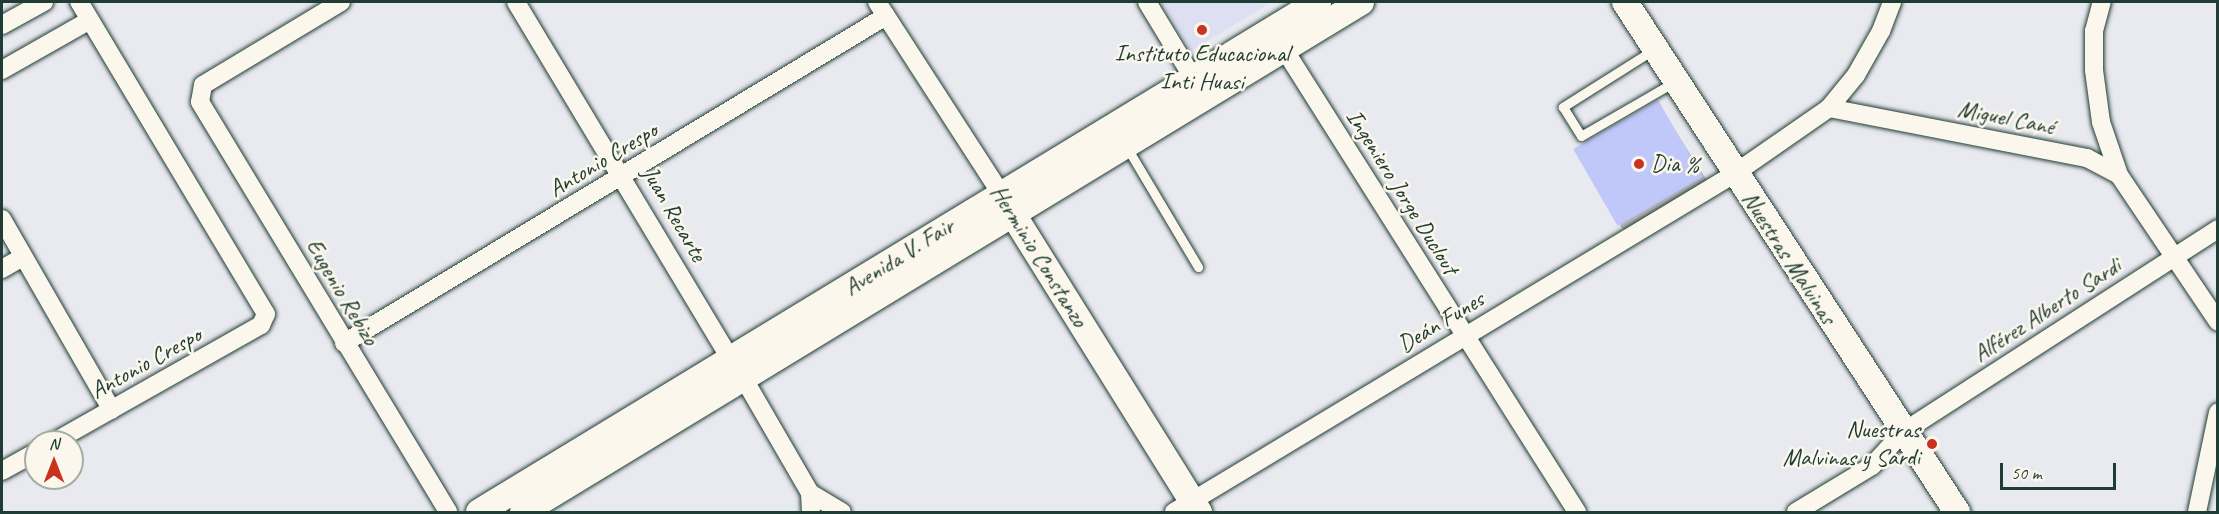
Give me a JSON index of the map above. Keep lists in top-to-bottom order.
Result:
{
  "streets": {
    "main road": ["Herminio Constanzo", "Avenida V. Fair", "Nuestras Malvinas"],
    "street": [
      "Miguel Cané",
      "Antonio Crespo",
      "Ingeniero Jorge Duclout",
      "Juan Recarte",
      "Eugenio Rebizo",
      "Alférez Alberto Sardi",
      "Deán Funes"
    ]
  },
  "crossings": [
    ["Miguel Cané", "Deán Funes"],
    ["Antonio Crespo", "Juan Recarte"],
    ["Antonio Crespo", "Herminio Constanzo"],
    ["Antonio Crespo", "Eugenio Rebizo"],
    ["Ingeniero Jorge Duclout", "Avenida V. Fair"],
    ["Ingeniero Jorge Duclout", "Deán Funes"],
    ["Juan Recarte", "Avenida V. Fair"],
    ["Herminio Constanzo", "Avenida V. Fair"],
    ["Herminio Constanzo", "Deán Funes"],
    ["Nuestras Malvinas", "Alférez Alberto Sardi"],
    ["Nuestras Malvinas", "Deán Funes"]
  ],
  "places": ["Instituto Educacional Inti Huasi", "Dia %", "Nuestras Malvinas y Sardi"],
  "scale_bar": "50 m",
  "north": "top"
}
